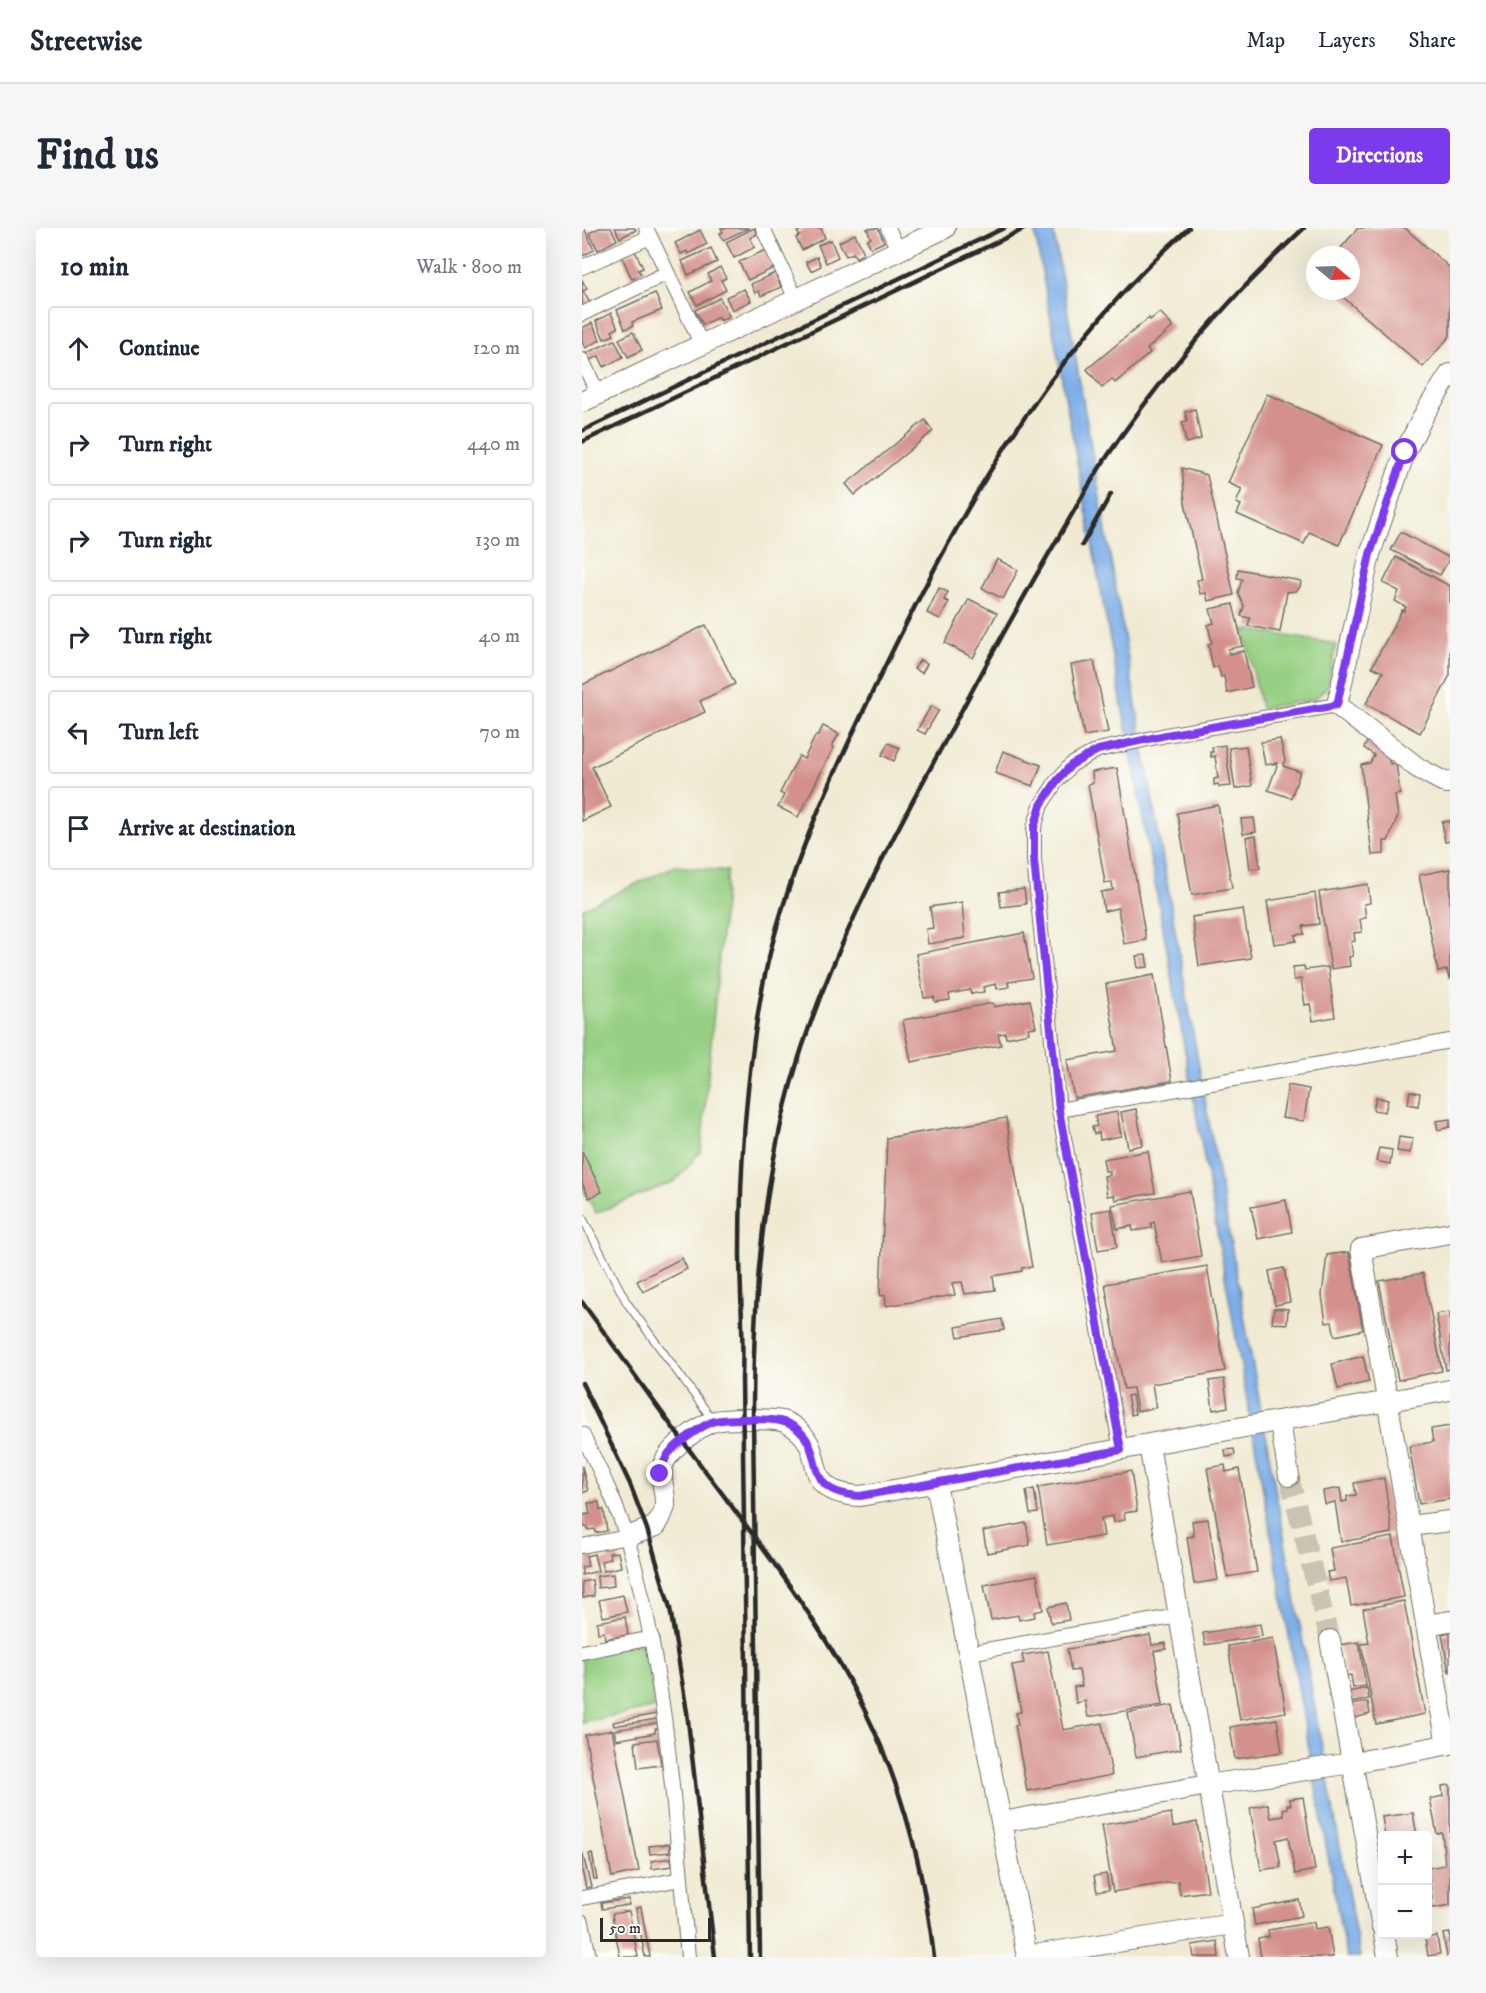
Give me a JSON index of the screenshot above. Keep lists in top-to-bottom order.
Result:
{
  "scale_bar": "50 m",
  "north": "right",
  "page": {
    "header": "Streetwise",
    "nav": ["Map", "Layers", "Share"],
    "buttons": "Directions",
    "title": "Find us",
    "heading": ["10 min", "Walk · 800 m"],
    "list": [
      ["Continue", "120 m"],
      ["Turn right", "440 m"],
      ["Turn right", "130 m"],
      ["Turn right", "40 m"],
      ["Turn left", "70 m"],
      "Arrive at destination"
    ],
    "map_buttons": ["+", "−"],
    "scale": "50 m"
  }
}
